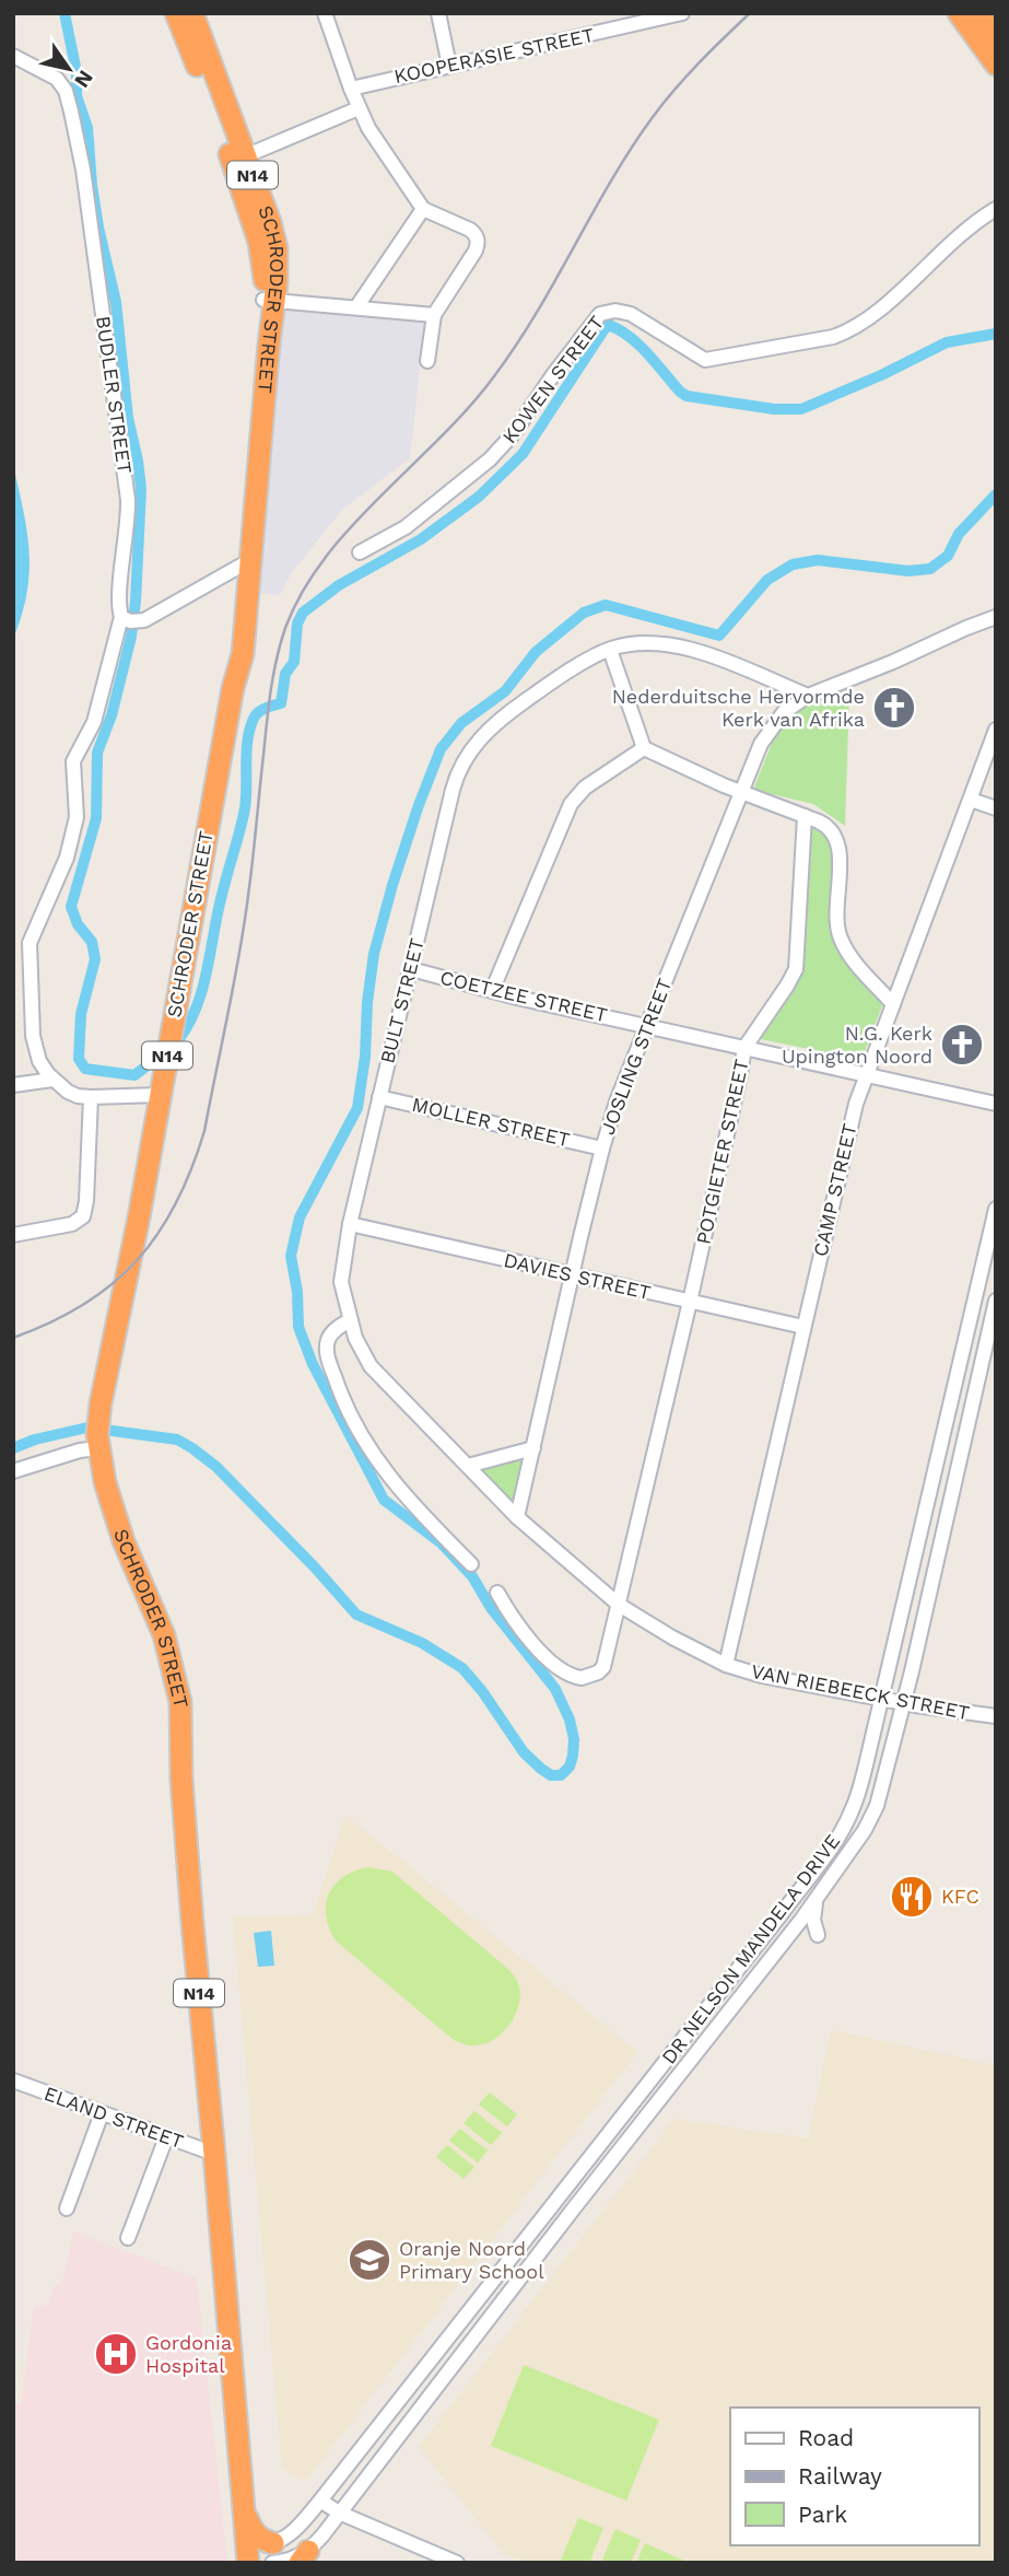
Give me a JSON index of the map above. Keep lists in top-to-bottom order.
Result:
{
  "streets": {
    "highway": ["N14", "SCHRODER STREET"],
    "street": [
      "KOOPERASIE STREET",
      "KOWEN STREET",
      "BUDLER STREET",
      "COETZEE STREET",
      "BULT STREET",
      "JOSLING STREET",
      "MOLLER STREET",
      "POTGIETER STREET",
      "CAMP STREET",
      "DAVIES STREET",
      "VAN RIEBEECK STREET",
      "DR NELSON MANDELA DRIVE",
      "ELAND STREET"
    ]
  },
  "crossings": [
    ["SCHRODER STREET", "DR NELSON MANDELA DRIVE"],
    ["SCHRODER STREET", "ELAND STREET"],
    ["COETZEE STREET", "BULT STREET"],
    ["COETZEE STREET", "JOSLING STREET"],
    ["COETZEE STREET", "POTGIETER STREET"],
    ["COETZEE STREET", "CAMP STREET"],
    ["BULT STREET", "JOSLING STREET"],
    ["BULT STREET", "MOLLER STREET"],
    ["BULT STREET", "POTGIETER STREET"],
    ["BULT STREET", "CAMP STREET"],
    ["BULT STREET", "DAVIES STREET"],
    ["BULT STREET", "VAN RIEBEECK STREET"],
    ["JOSLING STREET", "MOLLER STREET"],
    ["JOSLING STREET", "DAVIES STREET"],
    ["POTGIETER STREET", "DAVIES STREET"],
    ["CAMP STREET", "DAVIES STREET"],
    ["CAMP STREET", "VAN RIEBEECK STREET"],
    ["VAN RIEBEECK STREET", "DR NELSON MANDELA DRIVE"]
  ],
  "places": {
    "church": ["Nederduitsche Hervormde Kerk van Afrika", "N.G. Kerk Upington Noord"],
    "restaurant": ["KFC"],
    "school or university": ["Oranje Noord Primary School"],
    "hospital": ["Gordonia Hospital"]
  },
  "legend": ["Road", "Railway", "Park"],
  "north": "bottom right"
}
